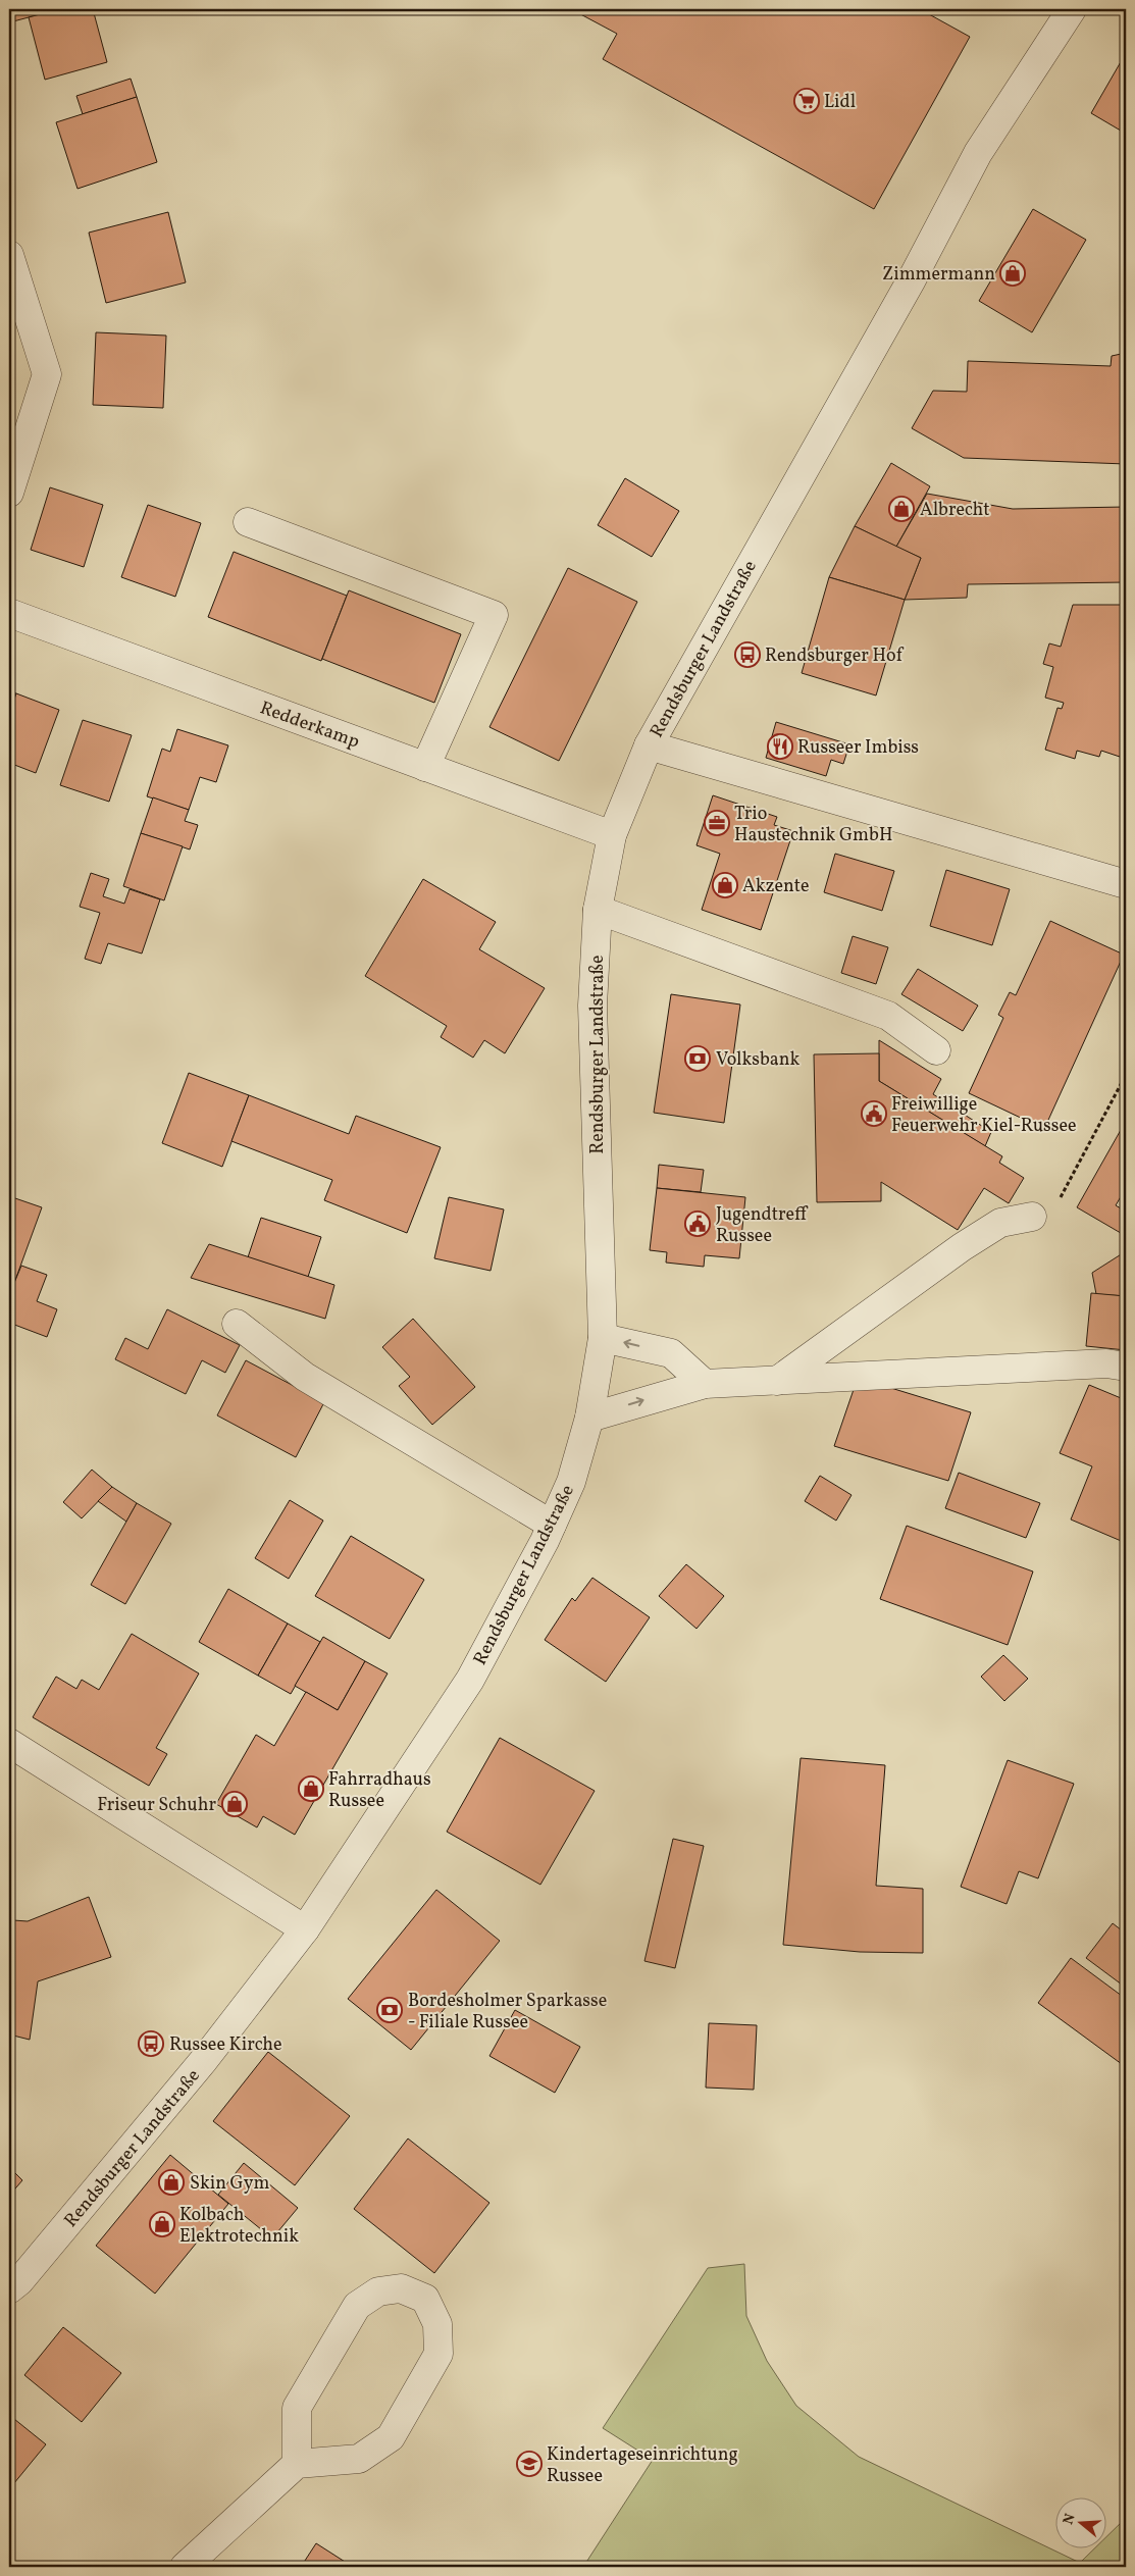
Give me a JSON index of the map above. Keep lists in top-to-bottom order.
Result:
{
  "streets": {
    "street": ["Rendsburger Landstraße", "Redderkamp"]
  },
  "crossings": [
    ["Rendsburger Landstraße", "Redderkamp"]
  ],
  "places": {
    "supermarket": ["Lidl"],
    "shop": [
      "Zimmermann",
      "Albrecht",
      "Akzente",
      "Fahrradhaus Russee",
      "Friseur Schuhr",
      "Skin Gym",
      "Kolbach Elektrotechnik"
    ],
    "bus stop": ["Rendsburger Hof", "Russee Kirche"],
    "restaurant": ["Russeer Imbiss"],
    "office": ["Trio Haustechnik GmbH"],
    "bank": ["Volksbank", "Bordesholmer Sparkasse - Filiale Russee"],
    "public building": ["Freiwillige Feuerwehr Kiel-Russee", "Jugendtreff Russee"],
    "school or university": ["Kindertageseinrichtung Russee"]
  },
  "north": "left"
}
